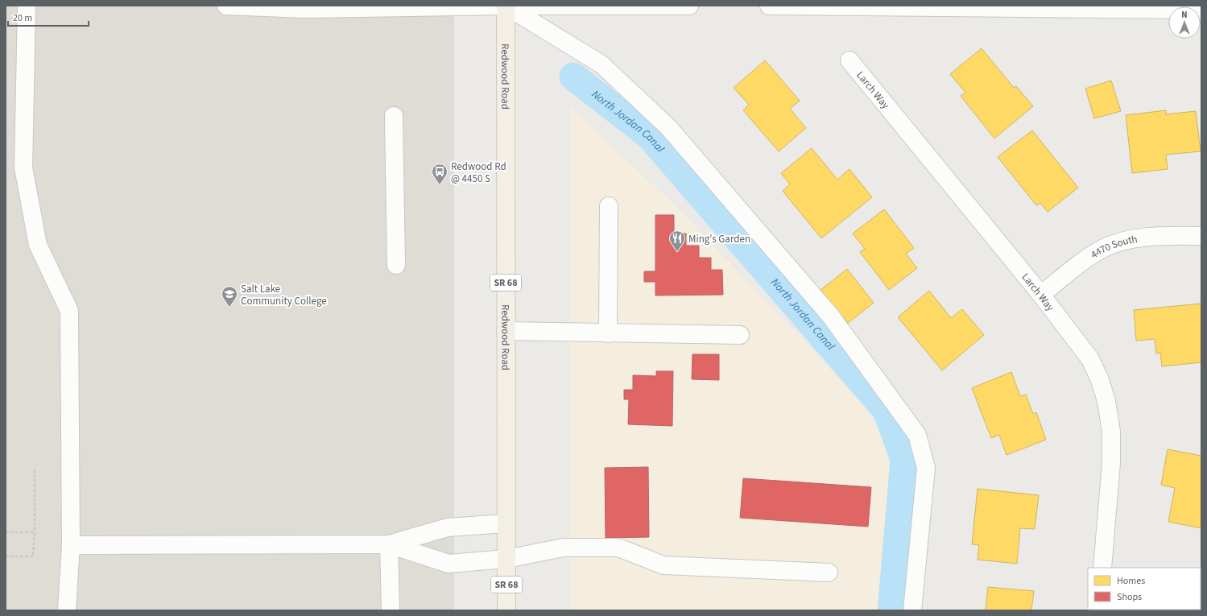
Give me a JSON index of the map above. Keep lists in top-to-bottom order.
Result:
{
  "streets": {
    "main road": ["Redwood Road", "SR 68"],
    "street": ["Larch Way", "4470 South"]
  },
  "crossings": [
    ["Larch Way", "4470 South"]
  ],
  "water": ["North Jordan Canal"],
  "places": {
    "bus stop": ["Redwood Rd @ 4450 S"],
    "restaurant": ["Ming's Garden"],
    "school or university": ["Salt Lake Community College"]
  },
  "legend": ["Homes", "Shops"],
  "scale_bar": "20 m",
  "north": "top"
}
